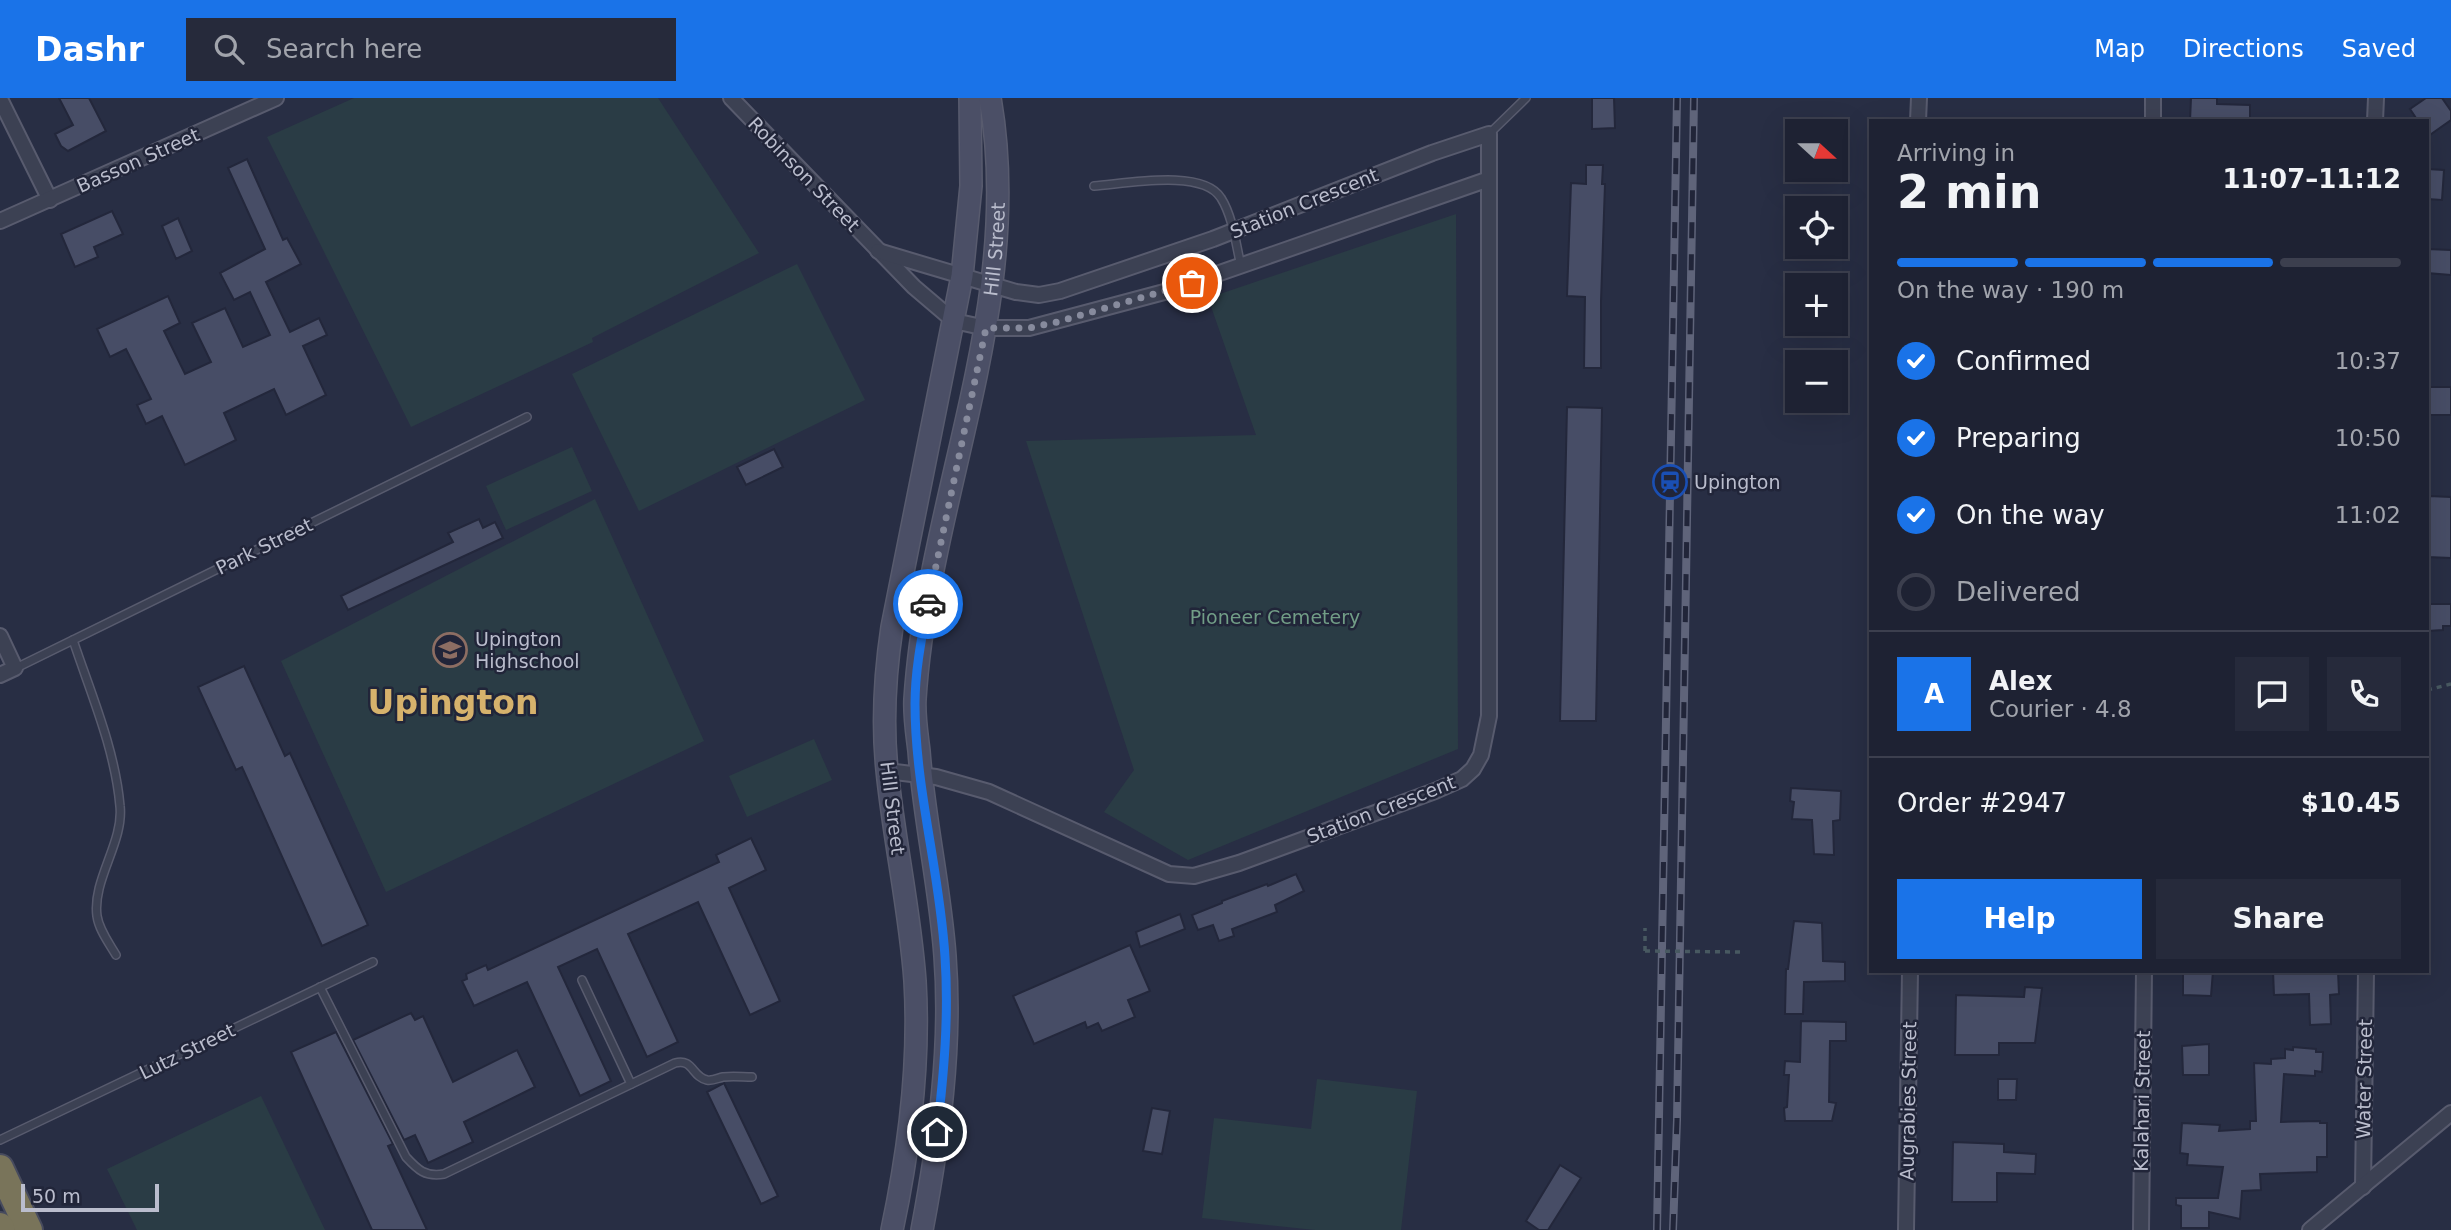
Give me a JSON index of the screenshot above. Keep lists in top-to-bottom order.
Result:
{
  "streets": {
    "street": [
      "Basson Street",
      "Robinson Street",
      "Station Crescent",
      "Hill Street",
      "Park Street",
      "Water Street",
      "Augrabies Street",
      "Kalahari Street"
    ],
    "lane": ["Lutz Street"]
  },
  "crossings": [
    ["Robinson Street", "Station Crescent"],
    ["Robinson Street", "Hill Street"],
    ["Station Crescent", "Hill Street"]
  ],
  "districts": ["Upington"],
  "parks": ["Pioneer Cemetery"],
  "places": {
    "station": ["Upington"],
    "school or university": ["Upington Highschool"]
  },
  "scale_bar": "50 m",
  "north": "right",
  "page": {
    "header": "Dashr",
    "search": "Search here",
    "nav": ["Map", "Directions", "Saved"],
    "map_buttons": ["+", "−"],
    "heading": ["2 min", "Arriving in", "11:07–11:12"],
    "panel": [
      "Alex",
      "Courier · 4.8",
      "Order #2947",
      "$10.45"
    ],
    "bar": "On the way · 190 m",
    "list": [
      ["Confirmed", "10:37"],
      ["Preparing", "10:50"],
      ["On the way", "11:02"],
      "Delivered"
    ],
    "round": "A",
    "buttons": ["Help", "Share"],
    "scale": "50 m"
  }
}
